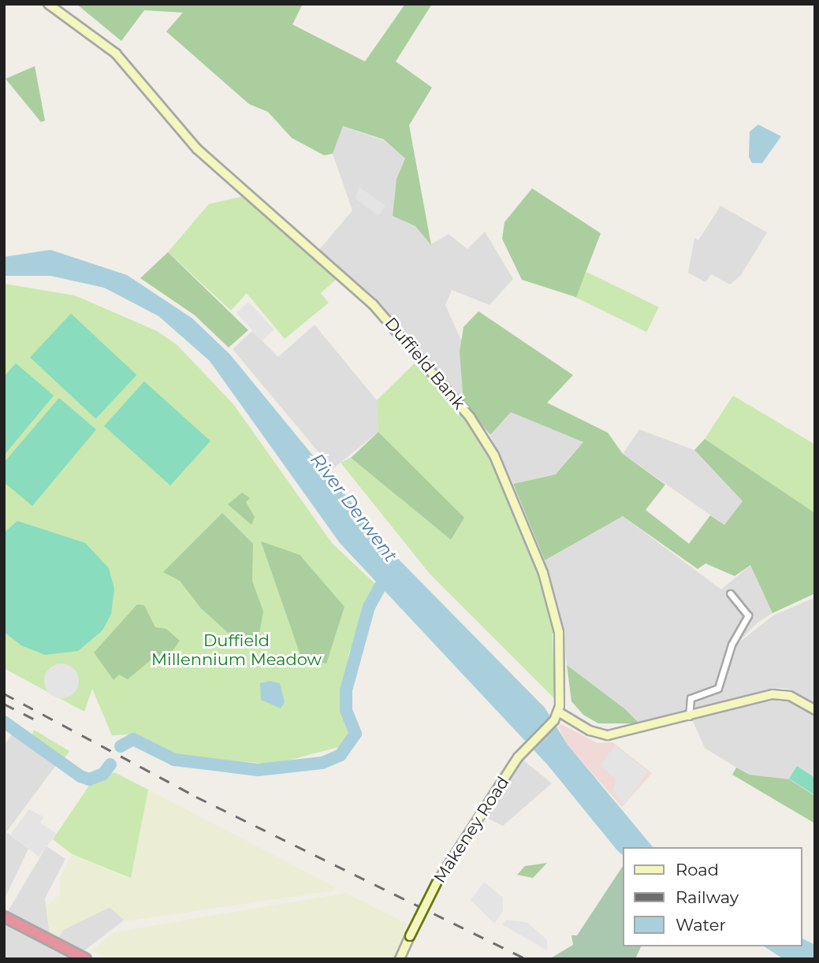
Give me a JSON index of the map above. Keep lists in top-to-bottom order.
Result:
{
  "streets": {
    "street": ["Duffield Bank", "Makeney Road"]
  },
  "crossings": [
    ["Duffield Bank", "Makeney Road"]
  ],
  "water": ["River Derwent"],
  "parks": ["Duffield Millennium Meadow"],
  "legend": ["Road", "Railway", "Water"]
}
